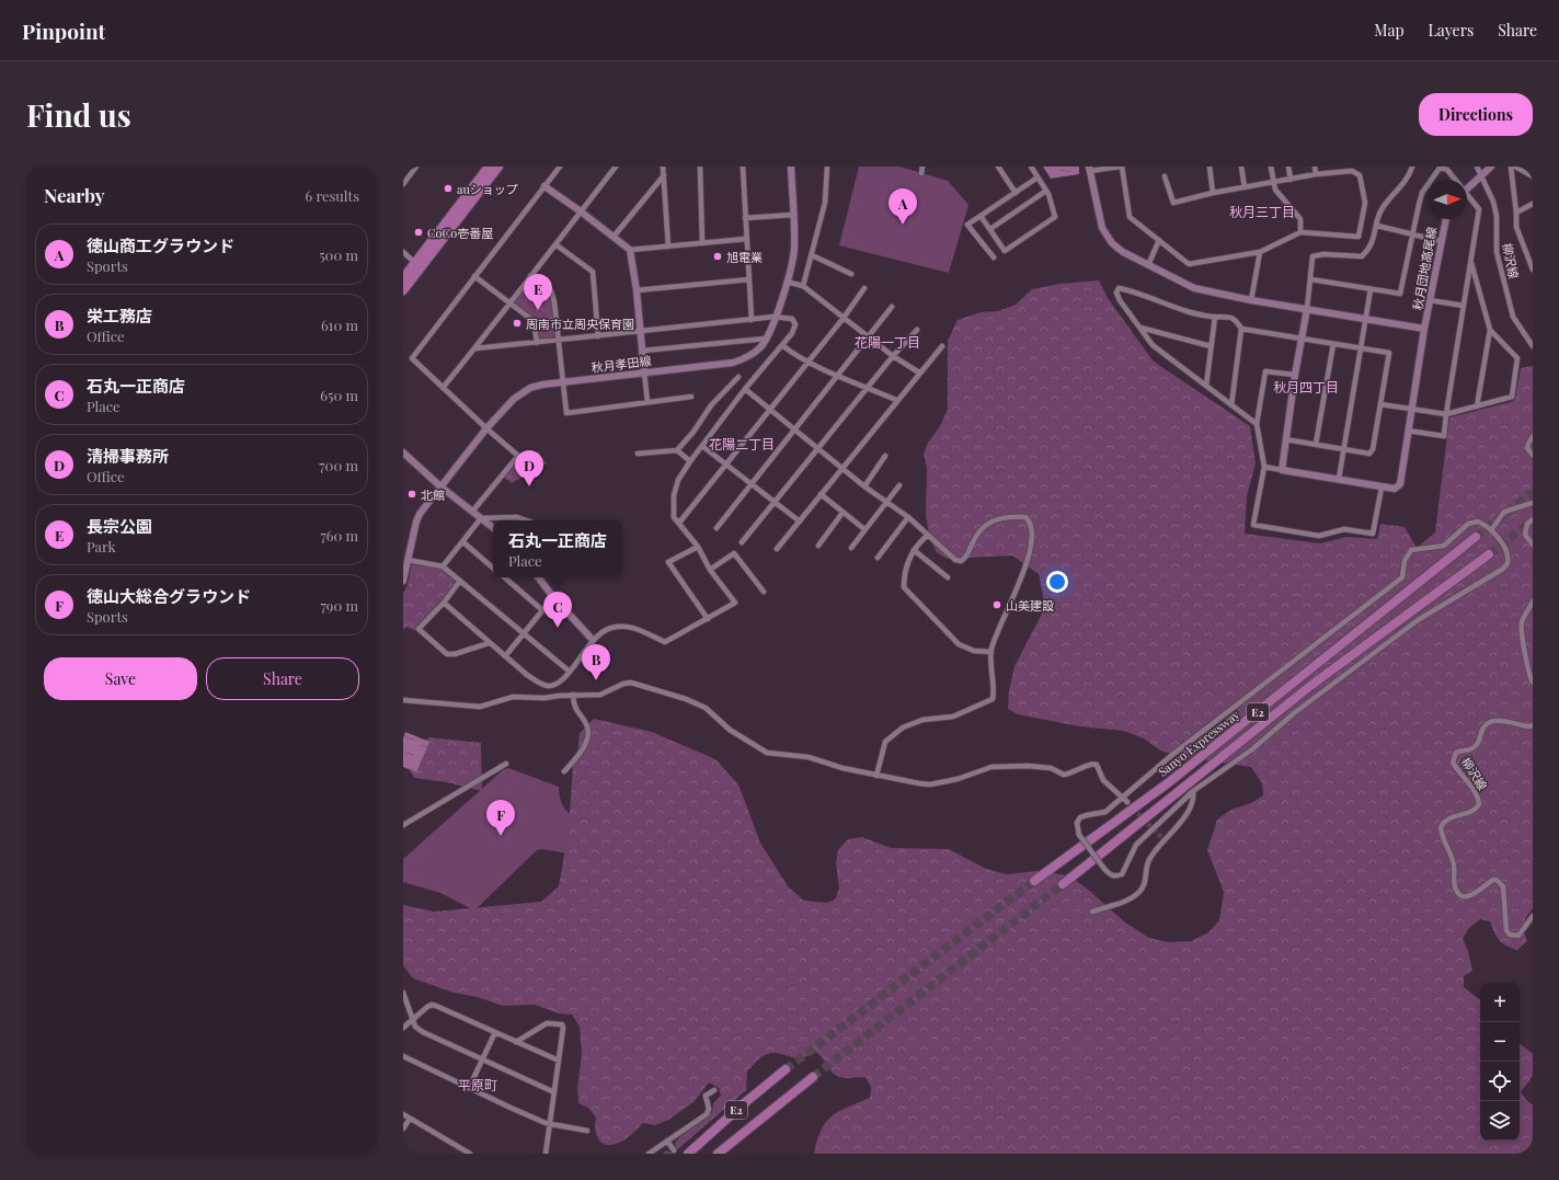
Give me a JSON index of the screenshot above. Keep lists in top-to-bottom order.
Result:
{
  "streets": {
    "highway": ["E2", "Sanyo Expressway"],
    "street": ["柳沢線", "秋月団地高尾線", "秋月孝田線"]
  },
  "districts": [
    "秋月三丁目",
    "花陽一丁目",
    "秋月四丁目",
    "花陽二丁目",
    "平原町"
  ],
  "places": [
    "auショップ",
    "CoCo壱番屋",
    "旭電業",
    "周南市立周央保育園",
    "北館",
    "山美建設"
  ],
  "north": "right",
  "page": {
    "header": "Pinpoint",
    "nav": ["Map", "Layers", "Share"],
    "buttons": [
      "Directions",
      ["Save", "Share"]
    ],
    "title": "Find us",
    "heading": ["Nearby", "6 results"],
    "pins": [
      "A",
      "E",
      "D",
      "C",
      "B",
      "F"
    ],
    "list": [
      {
        "mark": "A",
        "name": "徳山商工グラウンド",
        "note": "Sports",
        "value": "500 m"
      },
      {
        "mark": "B",
        "name": "栄工務店",
        "note": "Office",
        "value": "610 m"
      },
      {
        "mark": "C",
        "name": "石丸一正商店",
        "note": "Place",
        "value": "650 m"
      },
      {
        "mark": "D",
        "name": "清掃事務所",
        "note": "Office",
        "value": "700 m"
      },
      {
        "mark": "E",
        "name": "長宗公園",
        "note": "Park",
        "value": "760 m"
      },
      {
        "mark": "F",
        "name": "徳山大総合グラウンド",
        "note": "Sports",
        "value": "790 m"
      }
    ],
    "popup": ["石丸一正商店", "Place"],
    "map_buttons": ["+", "−"]
  }
}
